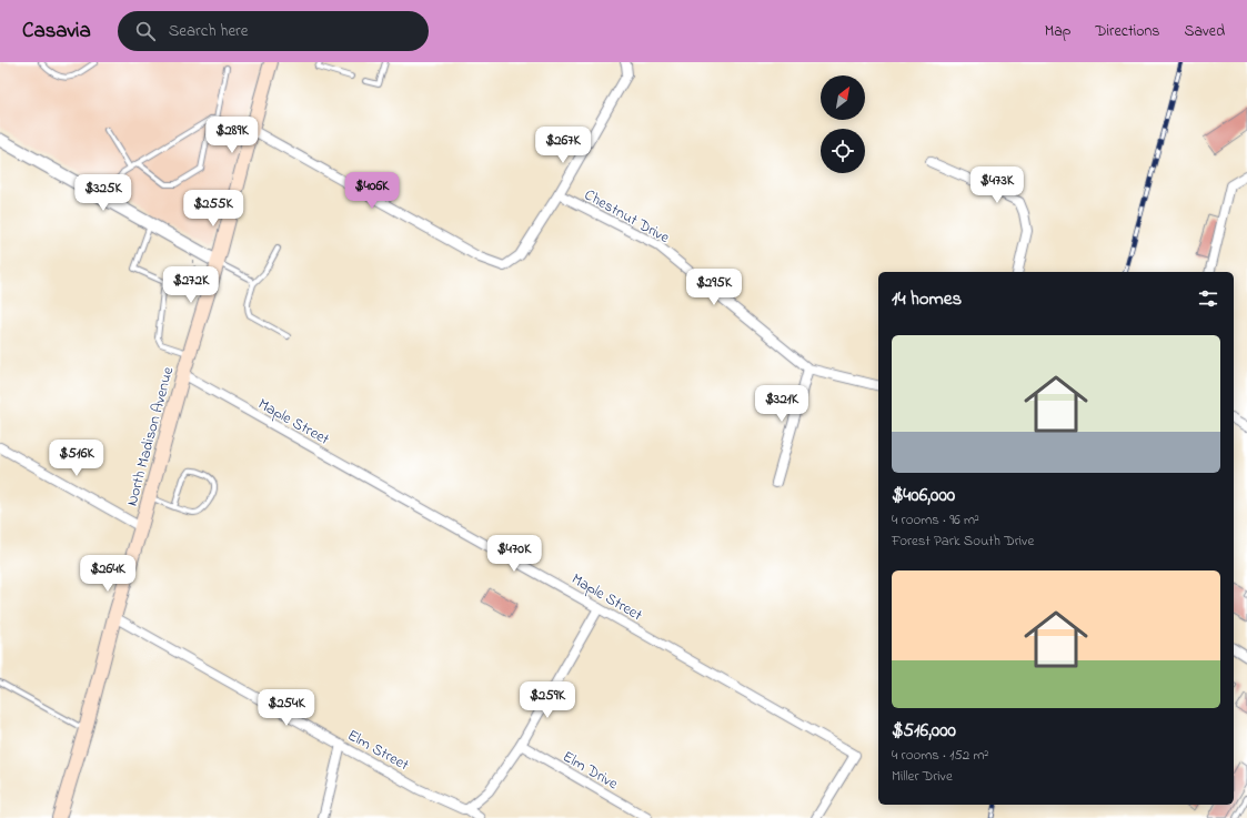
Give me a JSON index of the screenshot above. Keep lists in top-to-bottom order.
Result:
{
  "streets": {
    "main road": ["North Madison Avenue"],
    "street": [
      "Chestnut Drive",
      "Maple Street",
      "Elm Street",
      "Elm Drive"
    ]
  },
  "crossings": [
    ["Maple Street", "North Madison Avenue"],
    ["North Madison Avenue", "Elm Street"]
  ],
  "north": "top right",
  "page": {
    "header": "Casavia",
    "search": "Search here",
    "nav": ["Map", "Directions", "Saved"],
    "price": [
      "$289K",
      "$267K",
      "$473K",
      "$406K",
      "$325K",
      "$255K",
      "$272K",
      "$295K",
      "$321K",
      "$516K",
      "$470K",
      "$264K",
      "$259K",
      "$254K"
    ],
    "heading": "14 homes",
    "list": [
      {
        "name": "$406,000",
        "note": "4 rooms · 96 m² · Forest Park South Drive"
      },
      {
        "name": "$516,000",
        "note": "4 rooms · 152 m² · Miller Drive"
      }
    ]
  }
}
